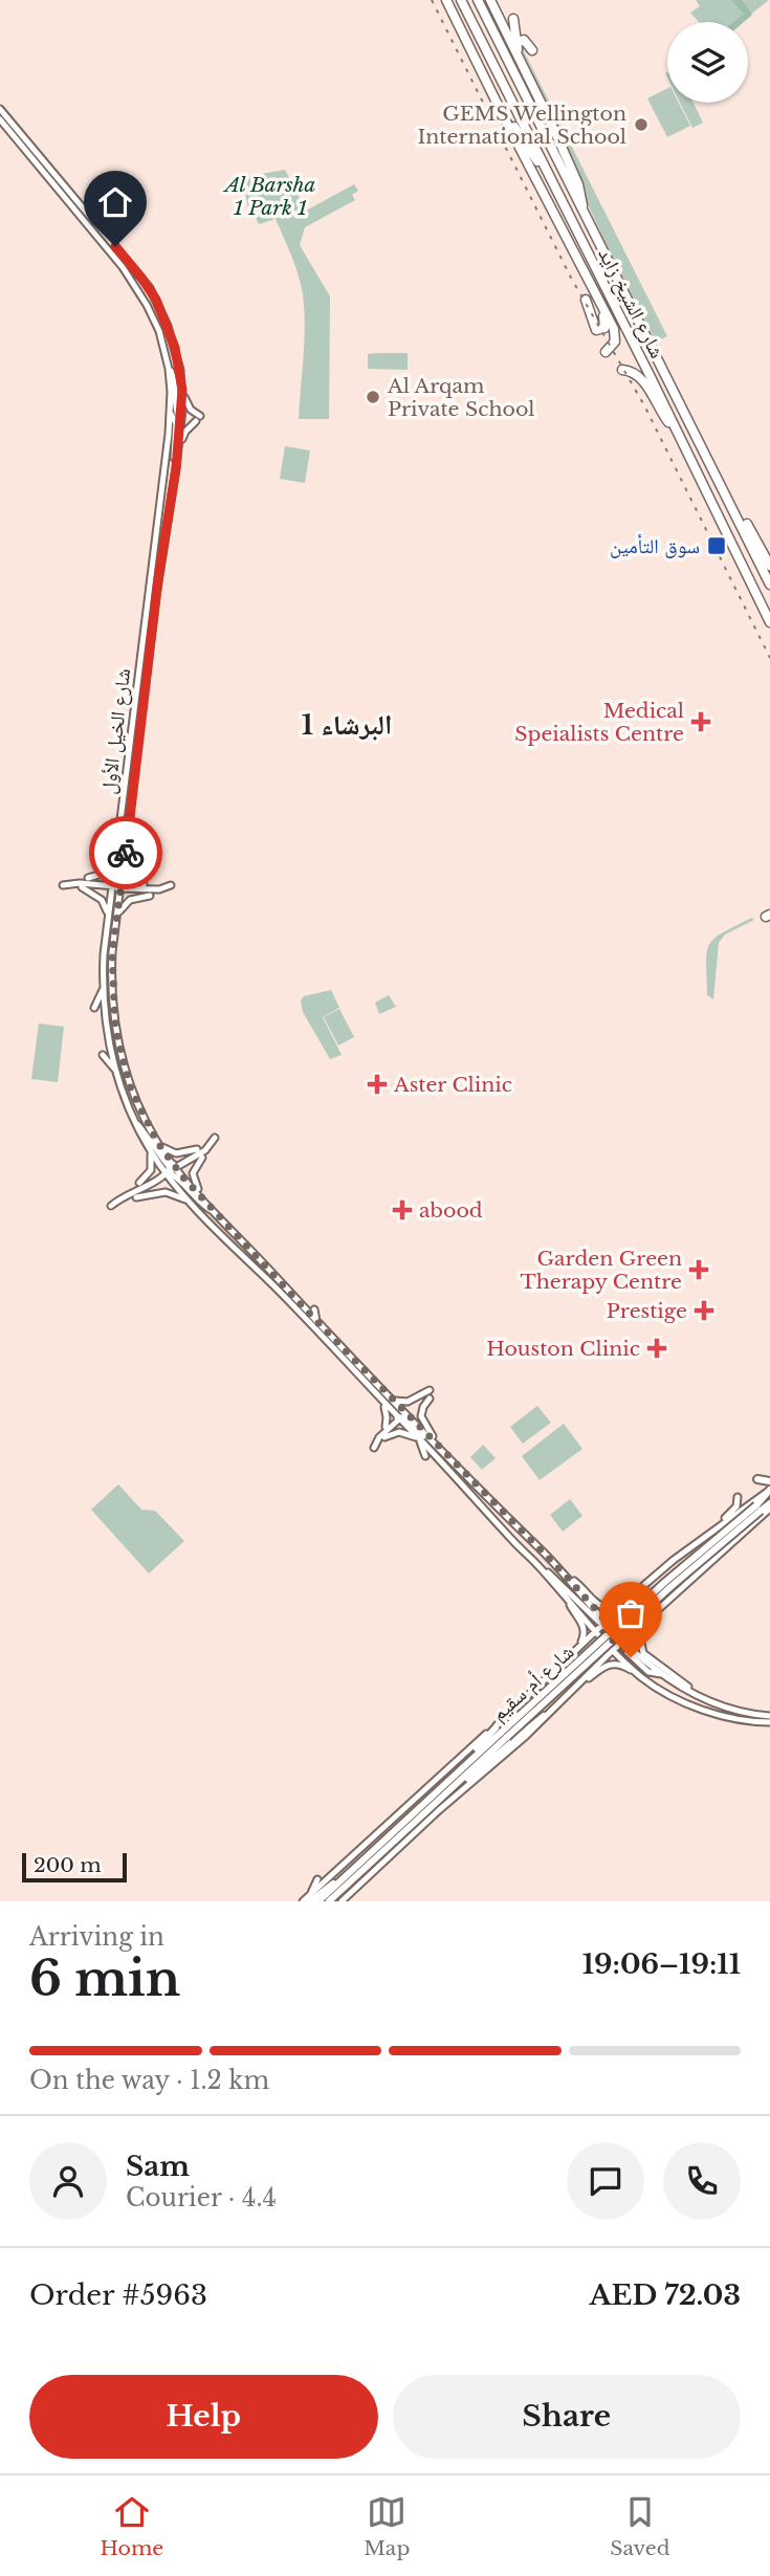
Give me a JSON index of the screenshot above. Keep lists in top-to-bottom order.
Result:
{
  "streets": {
    "highway": ["شارع الشيخ زايد"],
    "main road": ["شارع الخيل الأول", "شارع أم سقيم"]
  },
  "districts": ["البرشاء 1"],
  "parks": ["Al Barsha 1 Park 1"],
  "places": {
    "other": ["GEMS Wellington International School", "Al Arqam Private School"],
    "transit": ["سوق التأمين"],
    "health": [
      "Medical Speialists Centre",
      "Aster Clinic",
      "abood",
      "Garden Green Therapy Centre",
      "Prestige",
      "Houston Clinic"
    ]
  },
  "scale_bar": "200 m",
  "page": {
    "scale": "200 m",
    "heading": ["6 min", "Arriving in", "19:06–19:11"],
    "panel": [
      "Sam",
      "Courier · 4.4",
      "Order #5963",
      "AED 72.03"
    ],
    "bar": "On the way · 1.2 km",
    "buttons": ["Help", "Share"],
    "tabs": ["Home", "Map", "Saved"]
  }
}
